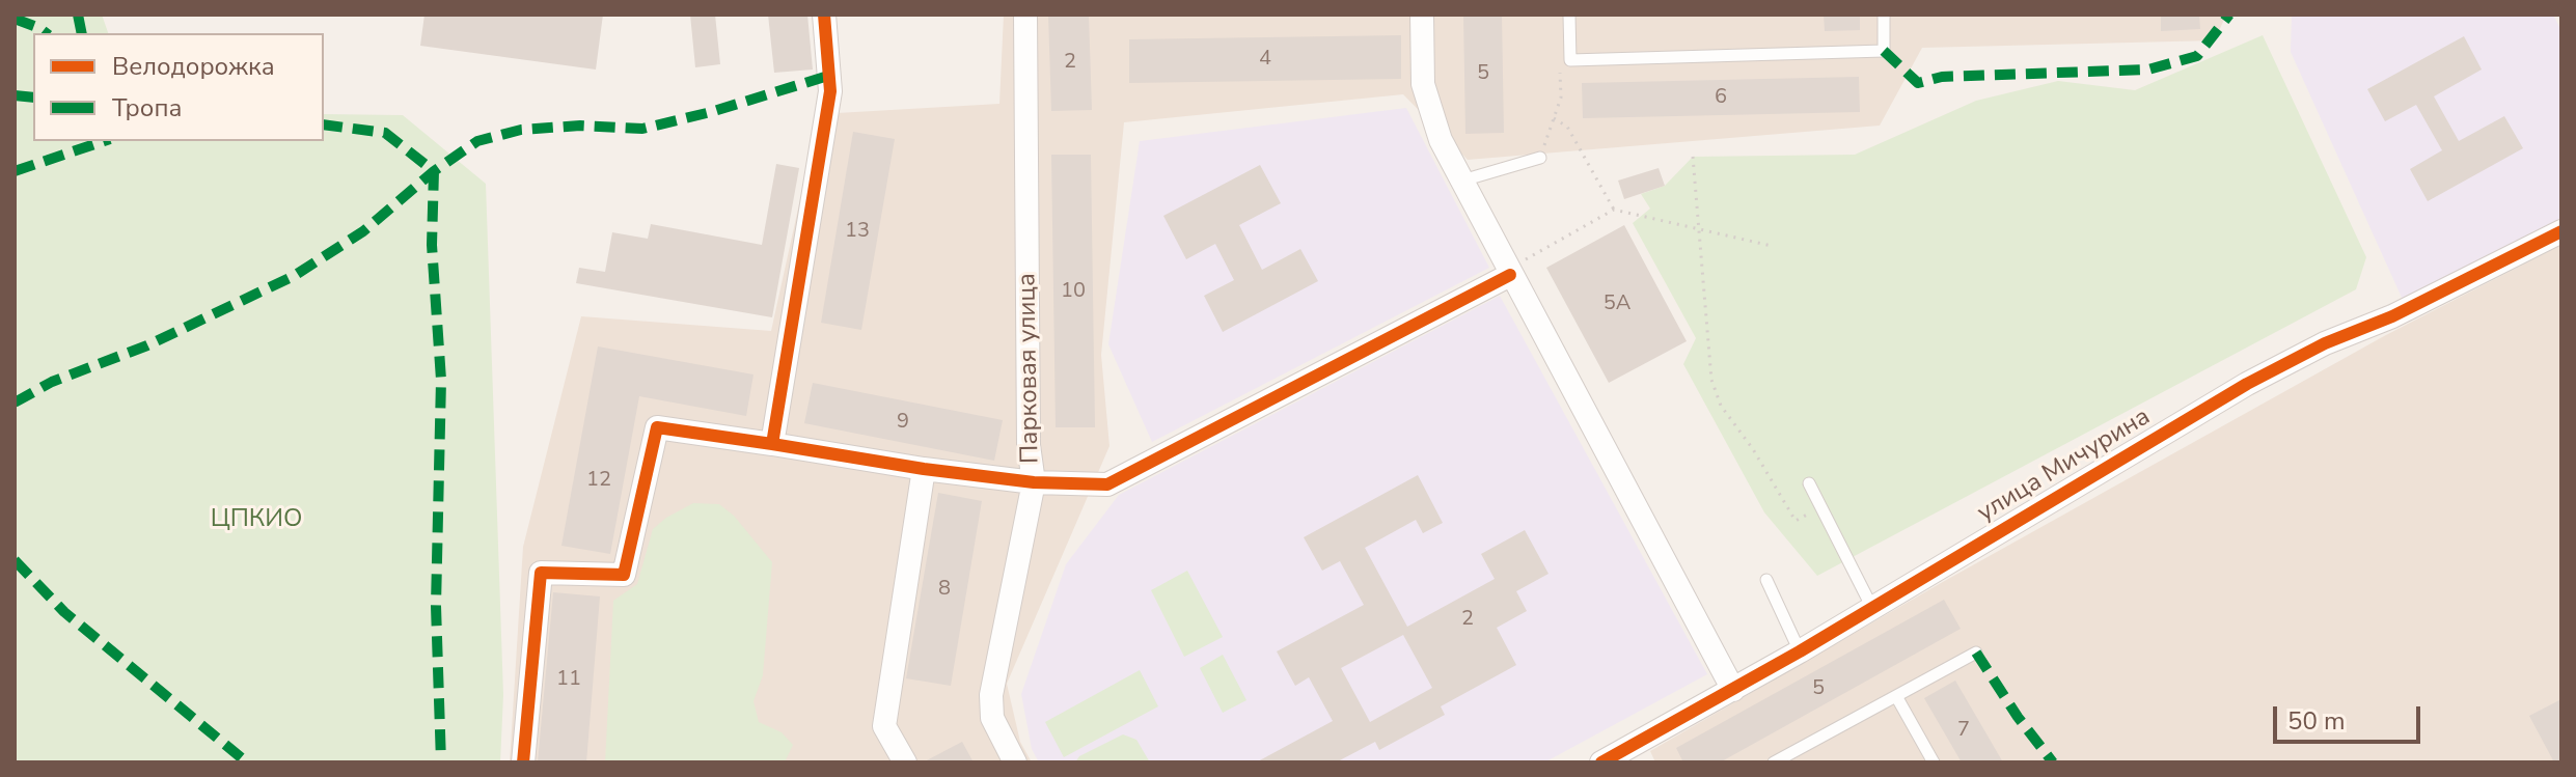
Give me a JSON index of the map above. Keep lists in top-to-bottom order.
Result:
{
  "streets": {
    "street": ["Парковая улица", "улица Мичурина"]
  },
  "parks": ["ЦПКИО"],
  "house_numbers": [
    "4",
    "2",
    "5",
    "6",
    "13",
    "10",
    "5А",
    "9",
    "12",
    "8",
    "2",
    "11",
    "5",
    "7"
  ],
  "legend": ["Велодорожка", "Тропа"],
  "scale_bar": "50 m"
}
